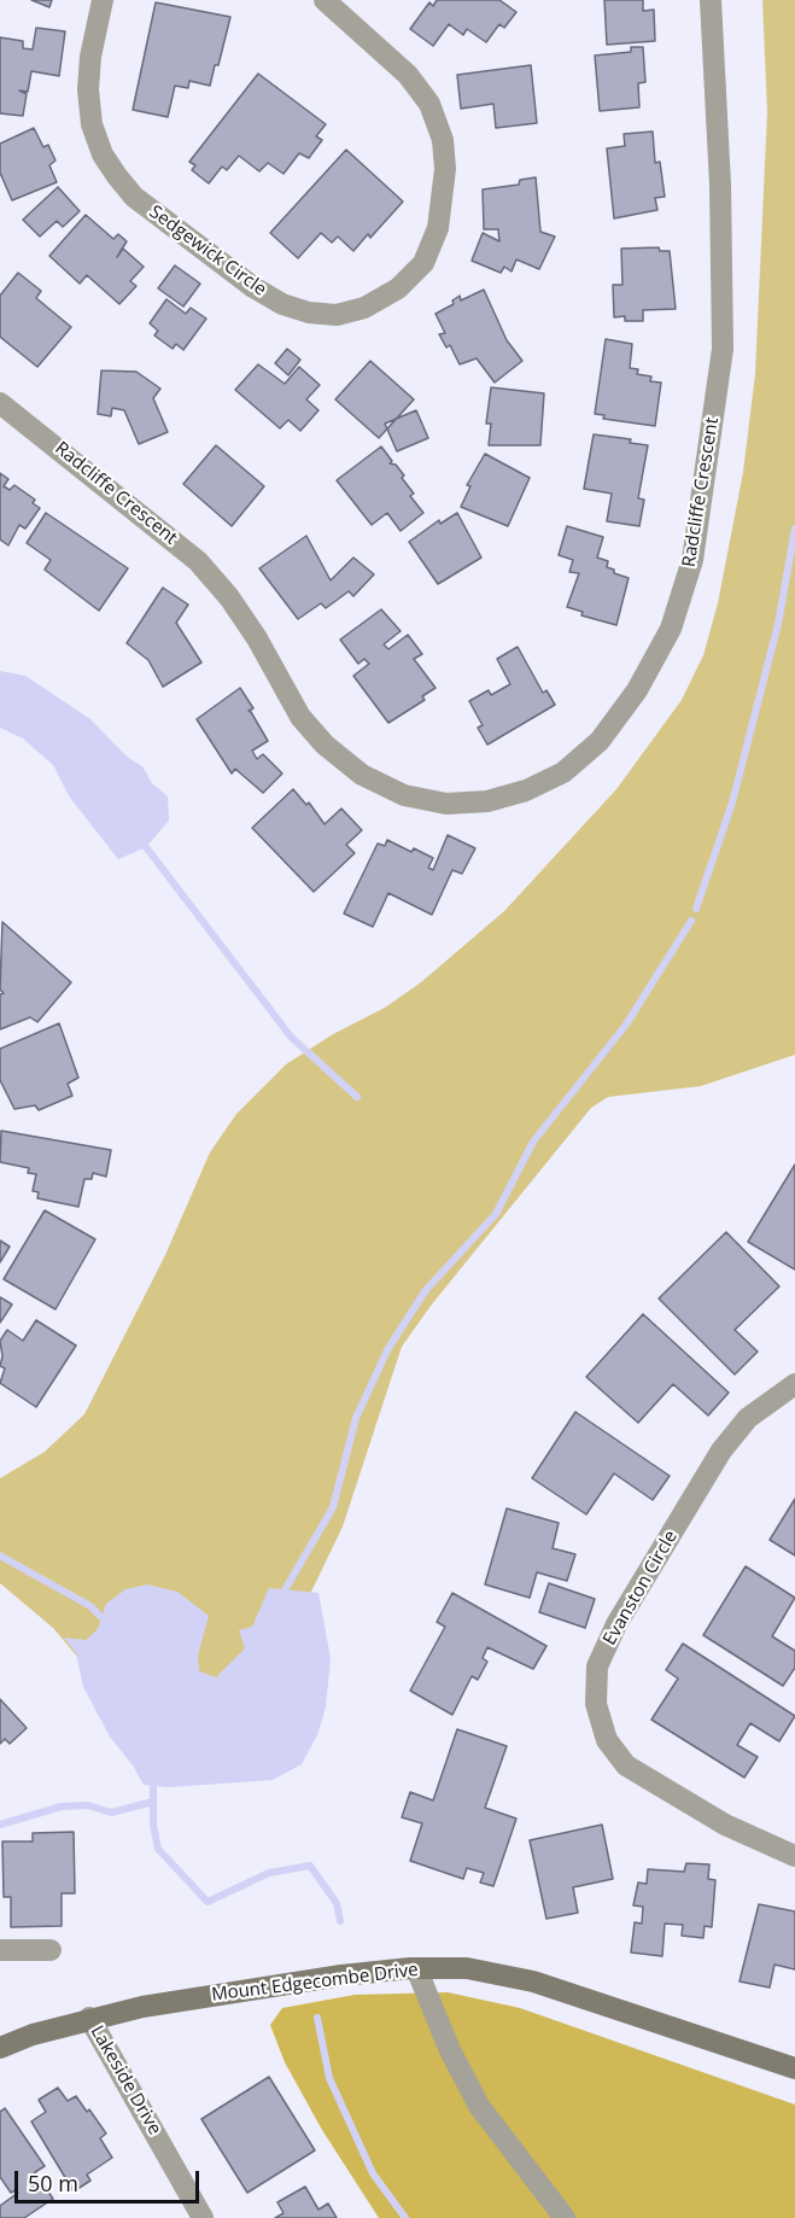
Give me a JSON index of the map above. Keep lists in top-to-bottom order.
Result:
{
  "streets": {
    "street": [
      "Sedgewick Circle",
      "Radcliffe Crescent",
      "Evanston Circle",
      "Mount Edgecombe Drive",
      "Lakeside Drive"
    ]
  },
  "crossings": [
    ["Mount Edgecombe Drive", "Lakeside Drive"]
  ],
  "scale_bar": "50 m"
}
